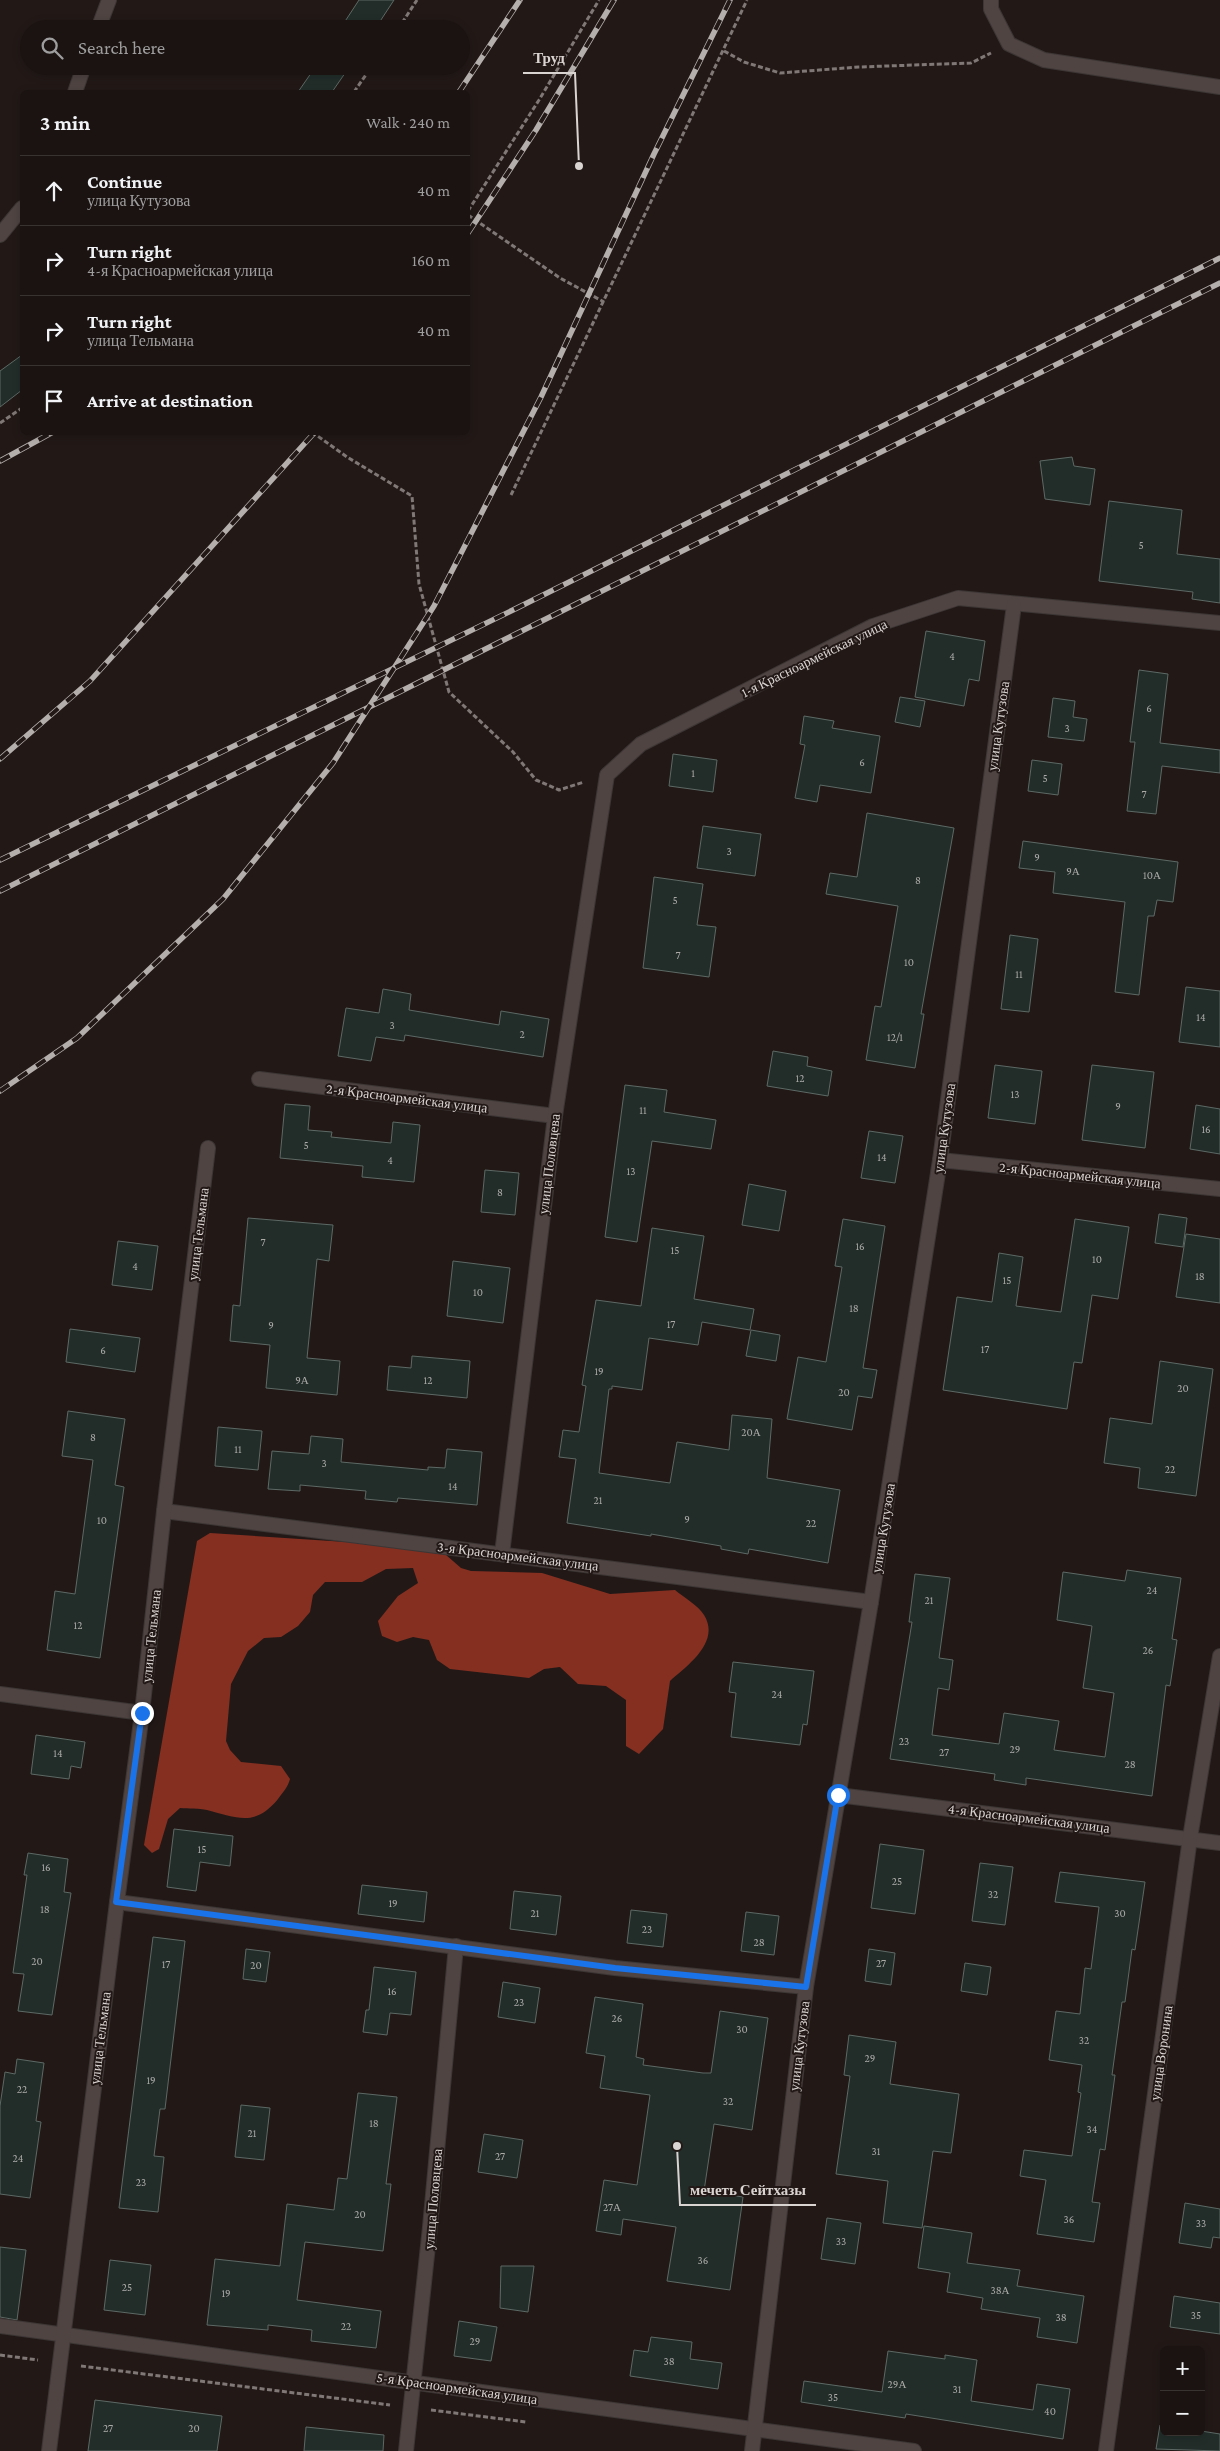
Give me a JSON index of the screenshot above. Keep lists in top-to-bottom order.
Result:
{
  "streets": {
    "street": [
      "1-я Красноармейская улица",
      "улица Кутузова",
      "2-я Красноармейская улица",
      "улица Половцева",
      "улица Тельмана",
      "3-я Красноармейская улица",
      "4-я Красноармейская улица",
      "улица Воронина",
      "5-я Красноармейская улица"
    ]
  },
  "crossings": [
    ["1-я Красноармейская улица", "улица Кутузова"],
    ["1-я Красноармейская улица", "улица Половцева"],
    ["улица Кутузова", "2-я Красноармейская улица"],
    ["улица Кутузова", "3-я Красноармейская улица"],
    ["улица Кутузова", "4-я Красноармейская улица"],
    ["улица Кутузова", "5-я Красноармейская улица"],
    ["2-я Красноармейская улица", "улица Половцева"],
    ["улица Половцева", "3-я Красноармейская улица"],
    ["улица Половцева", "5-я Красноармейская улица"],
    ["улица Тельмана", "3-я Красноармейская улица"],
    ["улица Тельмана", "5-я Красноармейская улица"],
    ["4-я Красноармейская улица", "улица Воронина"]
  ],
  "places": ["Труд", "мечеть Сейтхазы"],
  "house_numbers": [
    "5",
    "4",
    "6",
    "3",
    "6",
    "1",
    "5",
    "7",
    "3",
    "9",
    "9А",
    "10А",
    "8",
    "5",
    "7",
    "10",
    "11",
    "14",
    "3",
    "2",
    "12/1",
    "12",
    "13",
    "9",
    "11",
    "16",
    "5",
    "14",
    "4",
    "13",
    "8",
    "7",
    "16",
    "15",
    "10",
    "4",
    "18",
    "15",
    "10",
    "18",
    "17",
    "9",
    "17",
    "6",
    "19",
    "9А",
    "12",
    "20",
    "20",
    "20А",
    "8",
    "11",
    "3",
    "22",
    "14",
    "21",
    "9",
    "10",
    "22",
    "24",
    "21",
    "12",
    "26",
    "24",
    "23",
    "29",
    "27",
    "14",
    "28",
    "15",
    "16",
    "25",
    "32",
    "19",
    "18",
    "21",
    "30",
    "23",
    "28",
    "20",
    "27",
    "17",
    "20",
    "16",
    "23",
    "26",
    "30",
    "32",
    "29",
    "19",
    "22",
    "32",
    "18",
    "34",
    "21",
    "31",
    "27",
    "24",
    "23",
    "27А",
    "20",
    "36",
    "33",
    "33",
    "36",
    "25",
    "38А",
    "19",
    "35",
    "38",
    "22",
    "29",
    "38",
    "29А",
    "31",
    "35",
    "40",
    "27",
    "20"
  ],
  "page": {
    "search": "Search here",
    "heading": ["3 min", "Walk · 240 m"],
    "list": [
      ["Continue", "улица Кутузова", "40 m"],
      ["Turn right", "4-я Красноармейская улица", "160 m"],
      ["Turn right", "улица Тельмана", "40 m"],
      "Arrive at destination"
    ],
    "map_buttons": ["+", "−"]
  }
}
